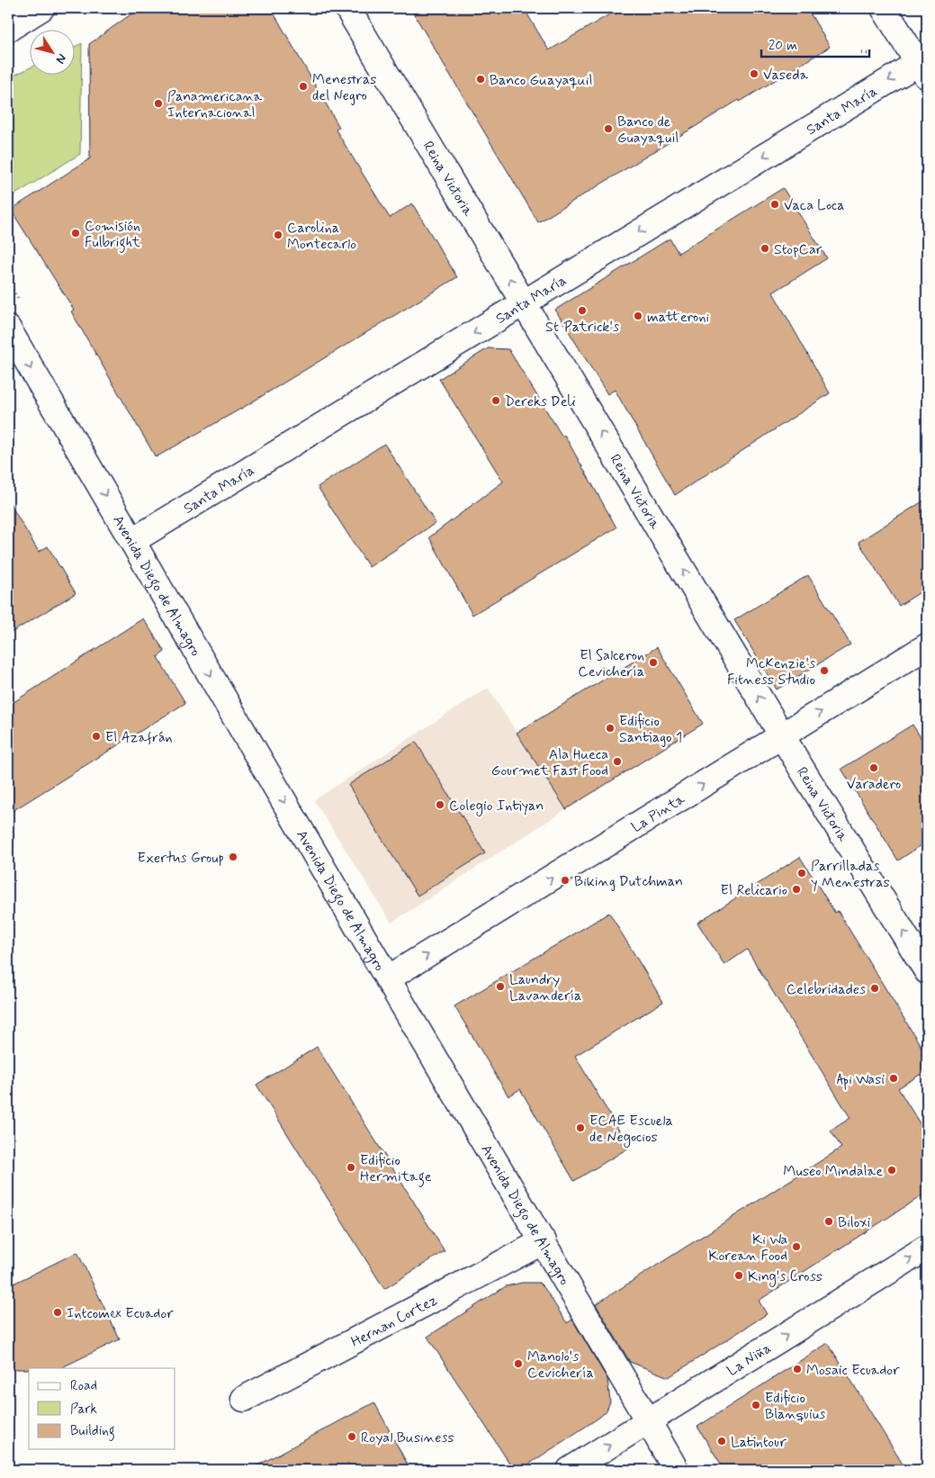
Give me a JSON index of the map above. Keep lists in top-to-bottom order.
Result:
{
  "streets": {
    "street": [
      "Santa María",
      "Reina Victoria",
      "Avenida Diego de Almagro",
      "La Pinta",
      "Hernan Cortez",
      "La Niña"
    ]
  },
  "crossings": [
    ["Santa María", "Reina Victoria"],
    ["Santa María", "Avenida Diego de Almagro"],
    ["Reina Victoria", "La Pinta"],
    ["Avenida Diego de Almagro", "La Pinta"],
    ["Avenida Diego de Almagro", "Hernan Cortez"],
    ["Avenida Diego de Almagro", "La Niña"]
  ],
  "one_way": [
    "Santa María",
    "Reina Victoria",
    "Avenida Diego de Almagro",
    "La Pinta",
    "La Niña"
  ],
  "places": [
    "Vaseda",
    "Banco Guayaquil",
    "Menestras del Negro",
    "Panamericana Internacional",
    "Banco de Guayaquil",
    "Vaca Loca",
    "Comisión Fulbright",
    "Carolina Montecarlo",
    "StopCar",
    "St Patrick's",
    "matteroni",
    "Dereks Deli",
    "El Salceron Cevichería",
    "McKenzie's Fitness Studio",
    "Edificio Santiago 1",
    "El Azafrán",
    "Ala Hueca Gourmet Fast Food",
    "Varadero",
    "Colegio Intiyan",
    "Exertus Group",
    "Parrilladas y Menestras",
    "Biking Dutchman",
    "El Relicario",
    "Laundry Lavandería",
    "Celebridades",
    "Api Wasi",
    "ECAE Escuela de Negocios",
    "Edificio Hermitage",
    "Museo Mindalae",
    "Biloxi",
    "Ki Wa Korean Food",
    "King's Cross",
    "Intcomex Ecuador",
    "Manolo's Cevichería",
    "Mosaic Ecuador",
    "Edificio Blanquius",
    "Royal Business",
    "Latintour"
  ],
  "legend": ["Road", "Park", "Building"],
  "scale_bar": "20 m",
  "north": "bottom right"
}
